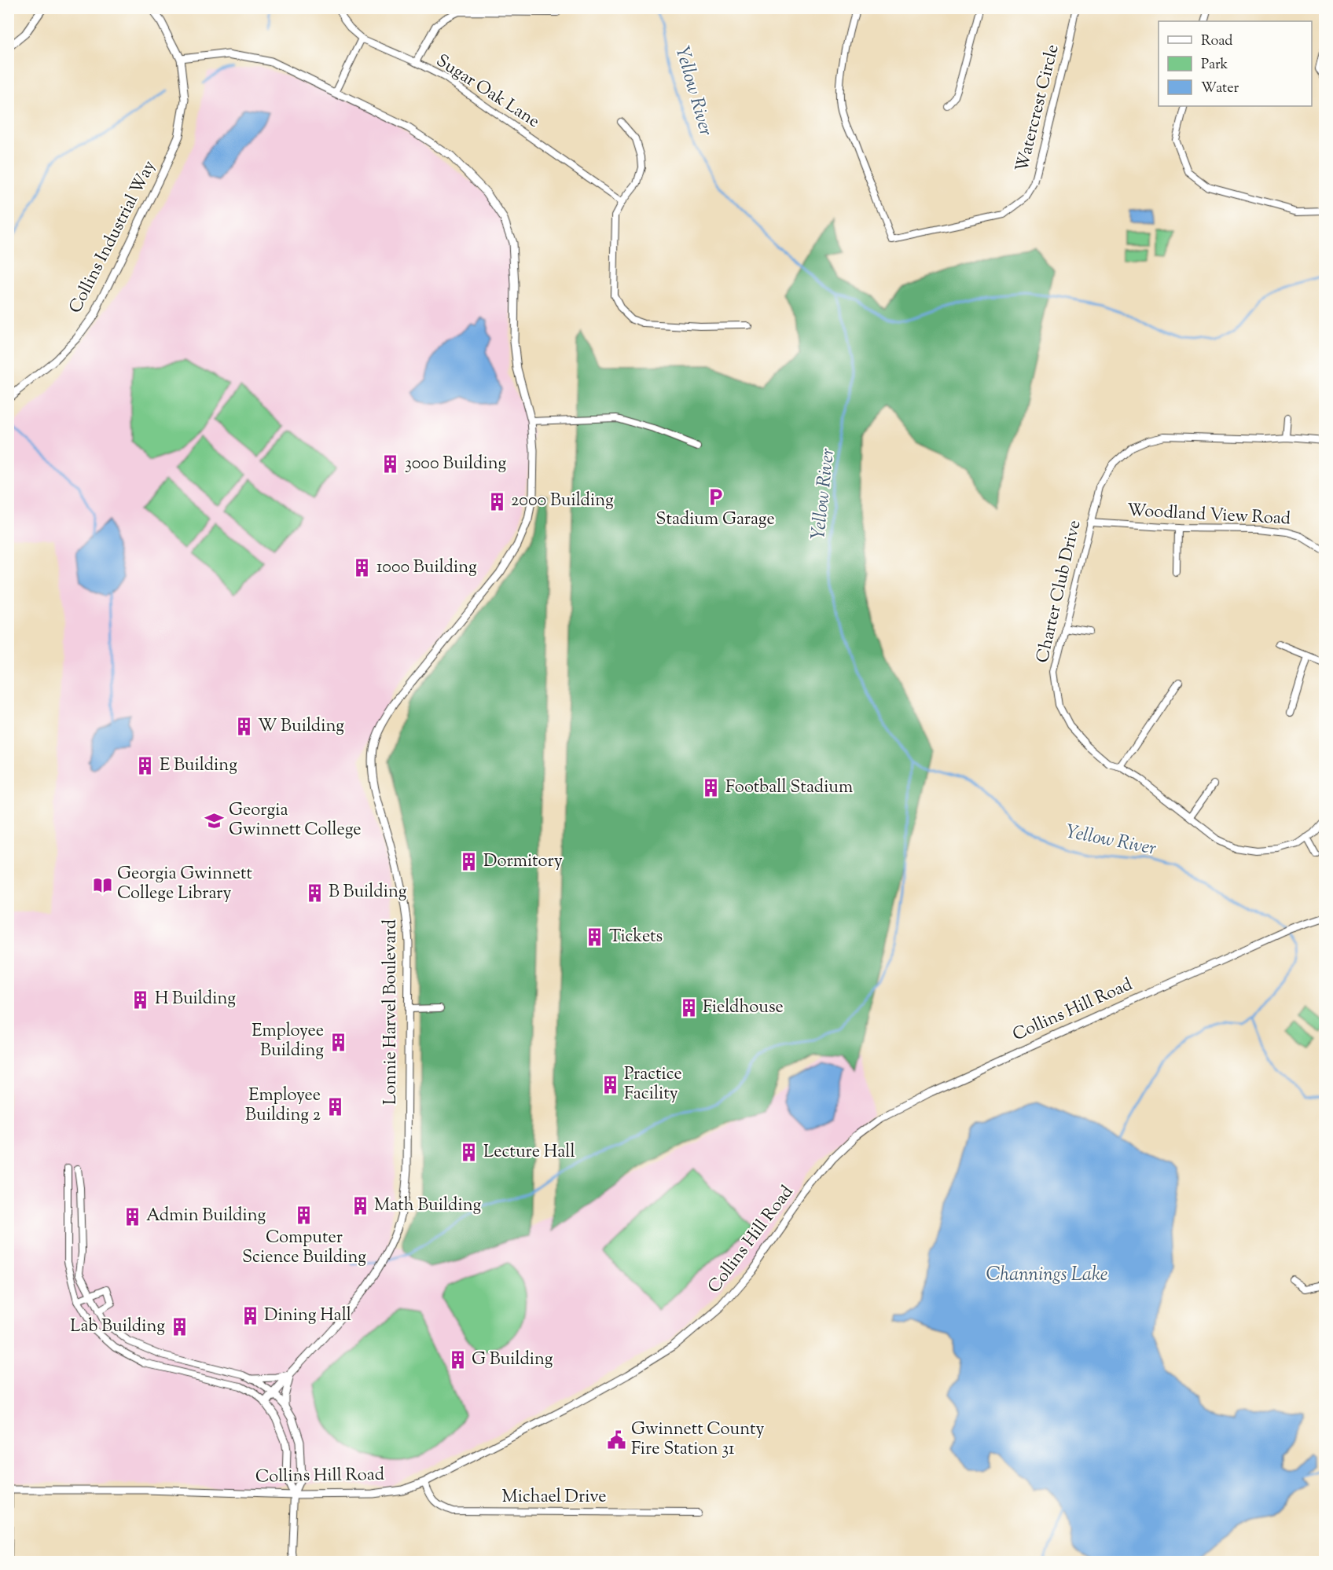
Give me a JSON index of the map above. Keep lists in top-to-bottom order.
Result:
{
  "streets": {
    "street": [
      "Sugar Oak Lane",
      "Watercrest Circle",
      "Collins Industrial Way",
      "Woodland View Road",
      "Charter Club Drive",
      "Collins Hill Road",
      "Lonnie Harvel Boulevard",
      "Michael Drive"
    ]
  },
  "crossings": [
    ["Collins Industrial Way", "Lonnie Harvel Boulevard"],
    ["Woodland View Road", "Charter Club Drive"],
    ["Collins Hill Road", "Michael Drive"]
  ],
  "water": ["Yellow River", "Channings Lake"],
  "places": {
    "building": [
      "3000 Building",
      "2000 Building",
      "1000 Building",
      "W Building",
      "E Building",
      "Football Stadium",
      "Dormitory",
      "B Building",
      "Tickets",
      "H Building",
      "Fieldhouse",
      "Employee Building",
      "Practice Facility",
      "Employee Building 2",
      "Lecture Hall",
      "Math Building",
      "Computer Science Building",
      "Admin Building",
      "Dining Hall",
      "Lab Building",
      "G Building"
    ],
    "parking": ["Stadium Garage"],
    "school or university": ["Georgia Gwinnett College"],
    "library": ["Georgia Gwinnett College Library"],
    "public building": ["Gwinnett County Fire Station 31"]
  },
  "legend": ["Road", "Park", "Water"]
}
